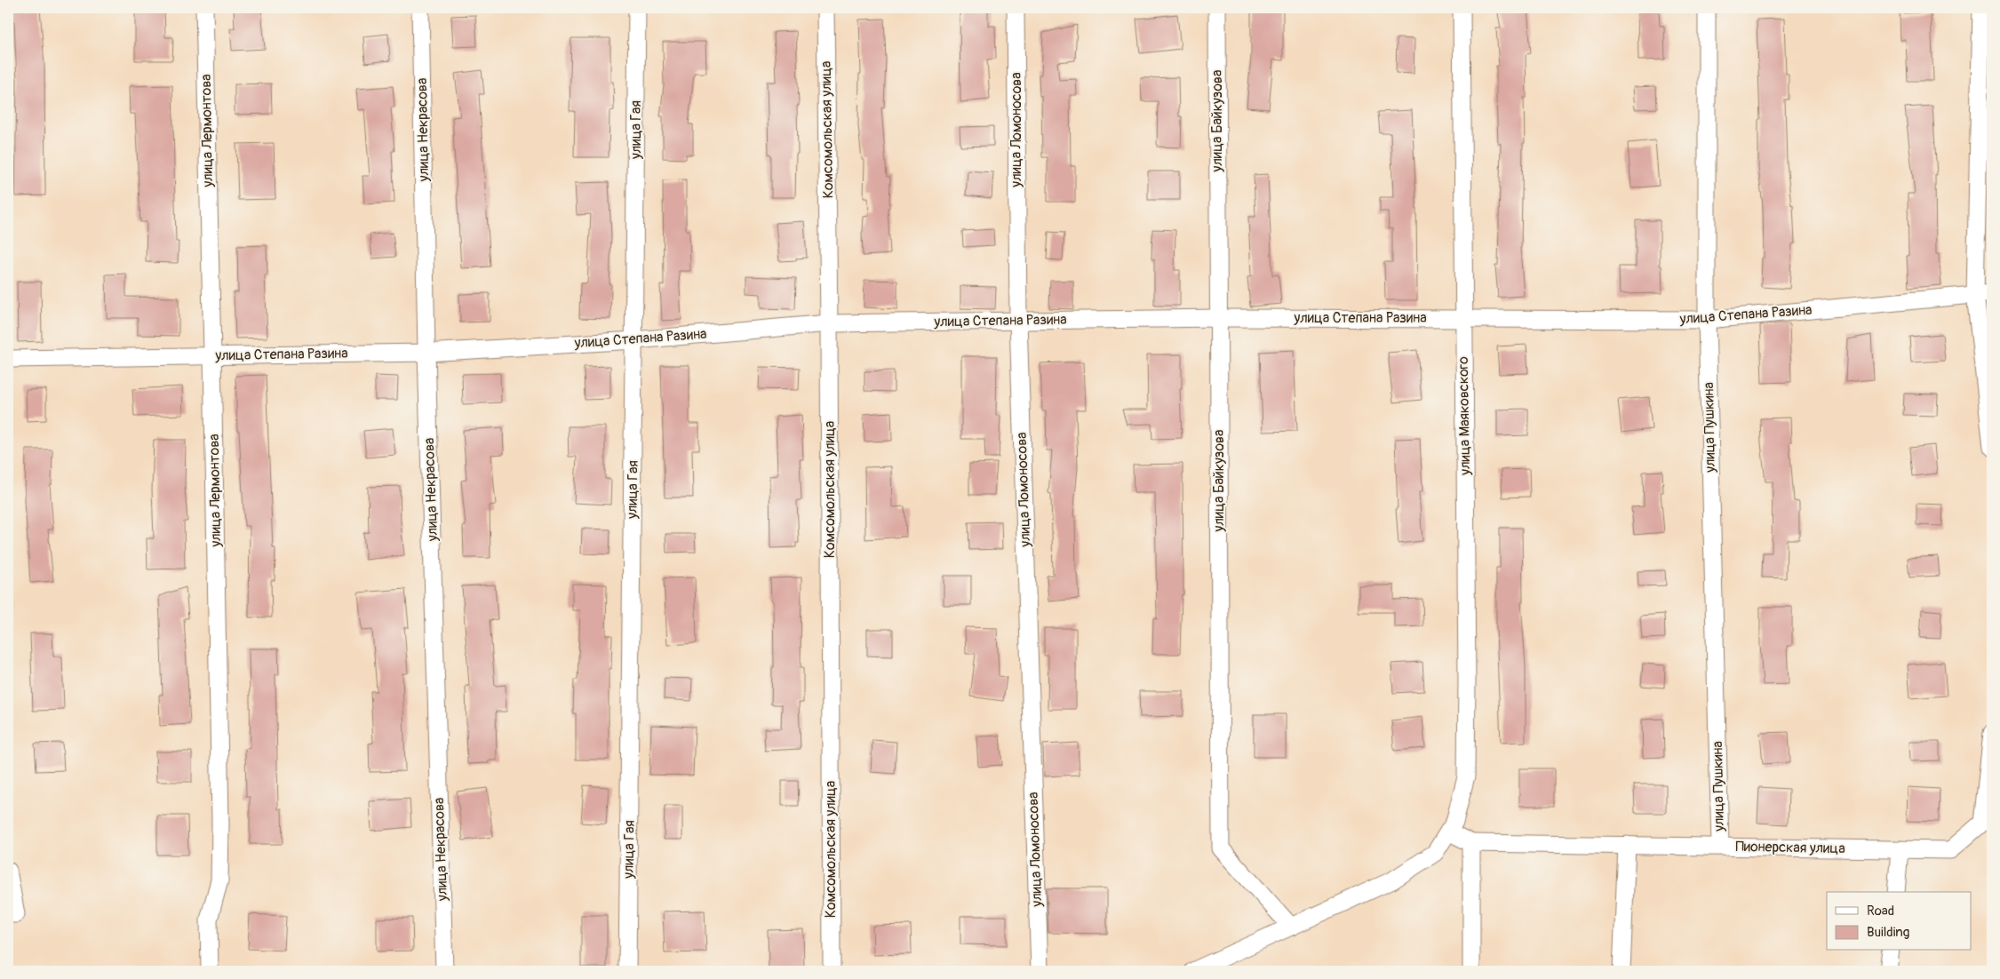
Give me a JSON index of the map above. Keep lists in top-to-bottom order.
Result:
{
  "streets": {
    "street": [
      "улица Байкузова",
      "улица Некрасова",
      "улица Гая",
      "Комсомольская улица",
      "улица Ломоносова",
      "улица Лермонтова",
      "улица Степана Разина",
      "улица Маяковского",
      "улица Пушкина",
      "Пионерская улица"
    ]
  },
  "crossings": [
    ["улица Байкузова", "улица Степана Разина"],
    ["улица Байкузова", "улица Маяковского"],
    ["улица Некрасова", "улица Степана Разина"],
    ["улица Гая", "улица Степана Разина"],
    ["Комсомольская улица", "улица Степана Разина"],
    ["улица Ломоносова", "улица Степана Разина"],
    ["улица Лермонтова", "улица Степана Разина"],
    ["улица Степана Разина", "улица Маяковского"],
    ["улица Степана Разина", "улица Пушкина"],
    ["улица Пушкина", "Пионерская улица"]
  ],
  "legend": ["Road", "Building"]
}
